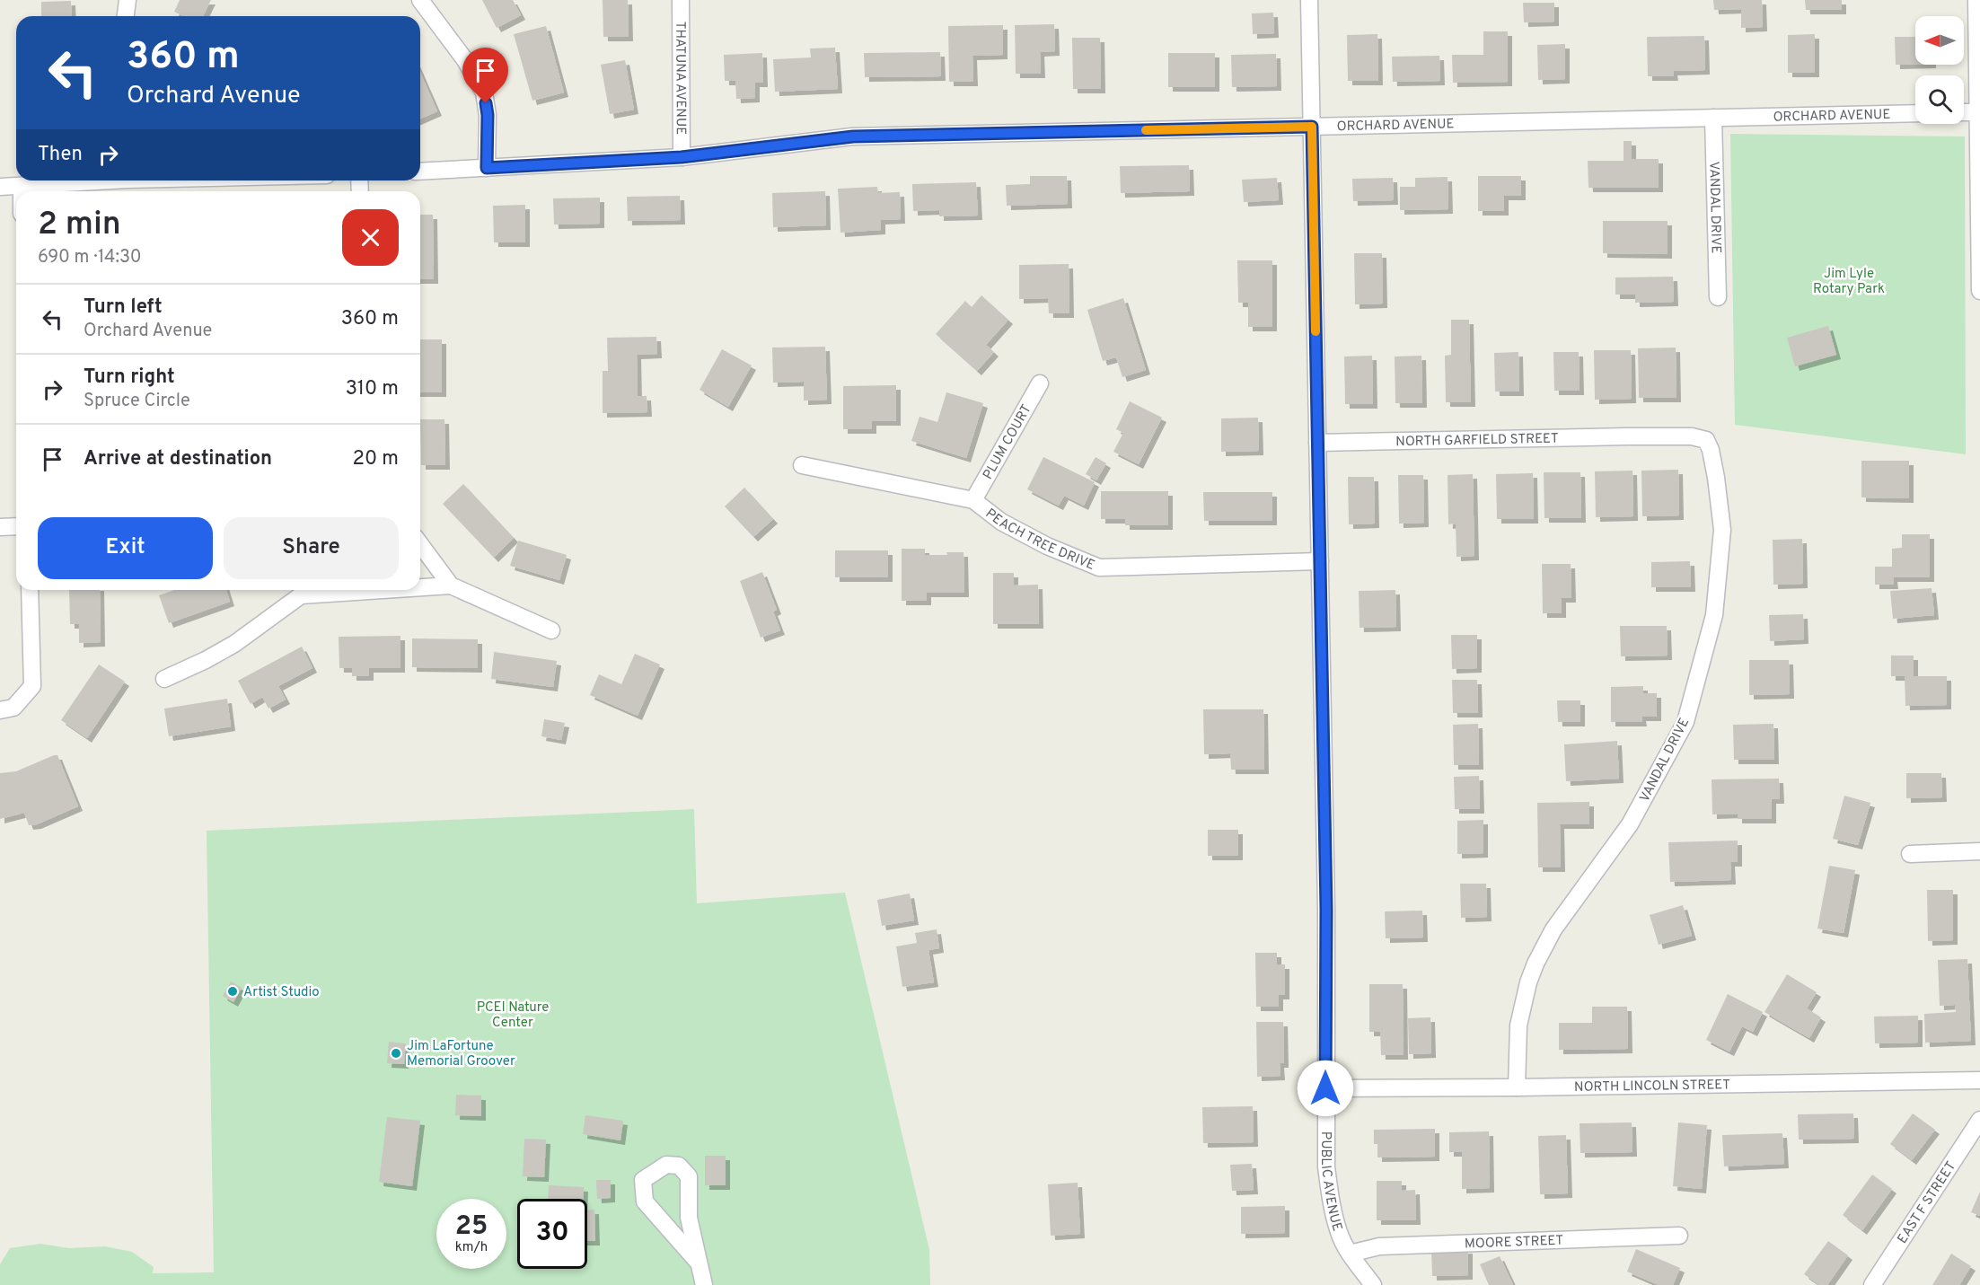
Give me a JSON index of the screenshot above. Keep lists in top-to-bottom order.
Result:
{
  "streets": {
    "street": [
      "THATUNA AVENUE",
      "ORCHARD AVENUE",
      "VANDAL DRIVE",
      "NORTH GARFIELD STREET",
      "PLUM COURT",
      "PEACH TREE DRIVE",
      "NORTH LINCOLN STREET",
      "PUBLIC AVENUE",
      "EAST F STREET",
      "MOORE STREET"
    ]
  },
  "crossings": [
    ["THATUNA AVENUE", "ORCHARD AVENUE"],
    ["ORCHARD AVENUE", "VANDAL DRIVE"],
    ["ORCHARD AVENUE", "PUBLIC AVENUE"],
    ["VANDAL DRIVE", "NORTH GARFIELD STREET"],
    ["VANDAL DRIVE", "NORTH LINCOLN STREET"],
    ["NORTH GARFIELD STREET", "PUBLIC AVENUE"],
    ["PLUM COURT", "PEACH TREE DRIVE"],
    ["PEACH TREE DRIVE", "PUBLIC AVENUE"],
    ["NORTH LINCOLN STREET", "PUBLIC AVENUE"],
    ["PUBLIC AVENUE", "MOORE STREET"]
  ],
  "parks": ["Jim Lyle Rotary Park", "PCEI Nature Center"],
  "places": ["Artist Studio", "Jim LaFortune Memorial Groover"],
  "north": "left",
  "page": {
    "turn": ["360 m", "Orchard Avenue"],
    "then": "Then",
    "heading": ["2 min", "690 m · 14:30"],
    "list": [
      {
        "name": "Turn left",
        "note": "Orchard Avenue",
        "value": "360 m"
      },
      {
        "name": "Turn right",
        "note": "Spruce Circle",
        "value": "310 m"
      },
      {
        "name": "Arrive at destination",
        "value": "20 m"
      }
    ],
    "buttons": ["Exit", "Share"],
    "speed": "25 km/h",
    "limit": "30"
  }
}
